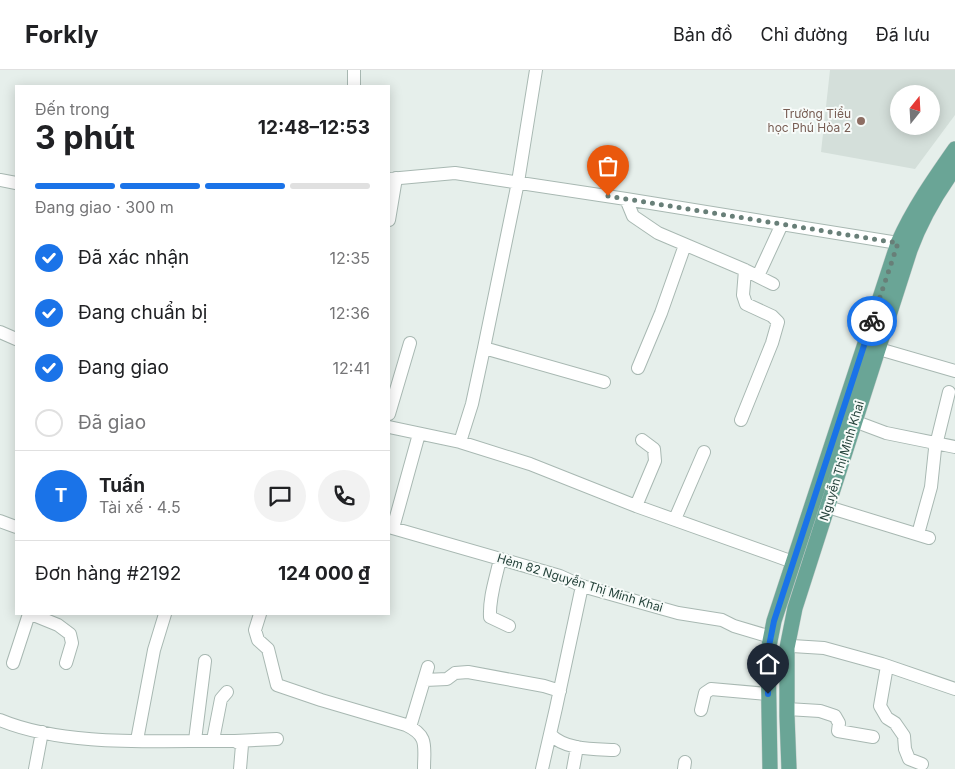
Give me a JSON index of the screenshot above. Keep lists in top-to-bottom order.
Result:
{
  "streets": {
    "main road": ["Nguyễn Thị Minh Khai"],
    "street": ["Hẻm 82 Nguyễn Thị Minh Khai"]
  },
  "crossings": [
    ["Nguyễn Thị Minh Khai", "Hẻm 82 Nguyễn Thị Minh Khai"]
  ],
  "places": ["Trường Tiểu học Phú Hòa 2"],
  "north": "top",
  "page": {
    "header": "Forkly",
    "nav": ["Bản đồ", "Chỉ đường", "Đã lưu"],
    "heading": ["3 phút", "Đến trong", "12:48–12:53"],
    "panel": [
      "Tuấn",
      "Tài xế · 4.5",
      "Đơn hàng #2192",
      "124 000 ₫"
    ],
    "bar": "Đang giao · 300 m",
    "list": [
      ["Đã xác nhận", "12:35"],
      ["Đang chuẩn bị", "12:36"],
      ["Đang giao", "12:41"],
      "Đã giao"
    ],
    "round": "T"
  }
}
